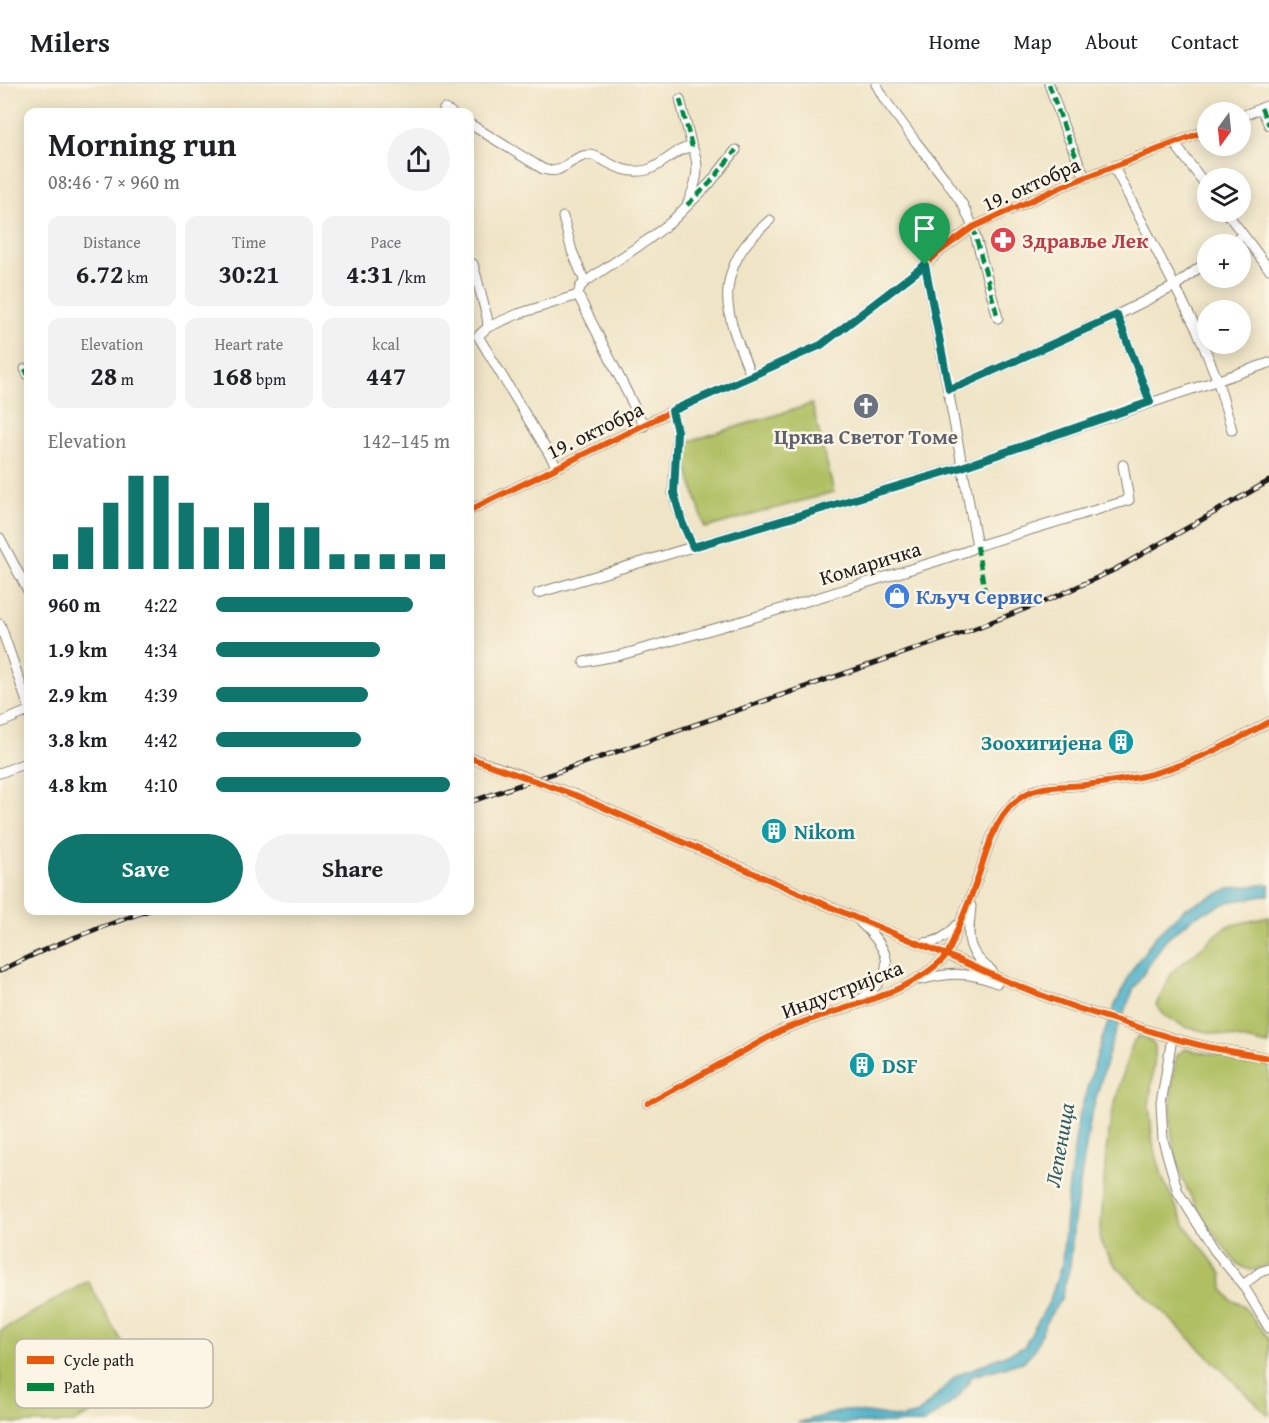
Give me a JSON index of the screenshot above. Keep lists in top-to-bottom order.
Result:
{
  "streets": {
    "street": ["19. октобра", "Комаричка", "Индустријска"]
  },
  "water": ["Лепеница"],
  "places": {
    "pharmacy": ["Здравље Лек"],
    "church": ["Црква Светог Томе"],
    "shop": ["Кључ Сервис"],
    "building": ["Зоохигијена", "Nikom", "DSF"]
  },
  "legend": ["Cycle path", "Path"],
  "north": "bottom",
  "page": {
    "header": "Milers",
    "nav": [
      "Home",
      "Map",
      "About",
      "Contact"
    ],
    "map_buttons": ["+", "−"],
    "heading": ["Morning run", "08:46 · 7 × 960 m"],
    "stats": [
      ["Distance", "6.72 km"],
      ["Time", "30:21"],
      ["Pace", "4:31 /km"],
      ["Elevation", "28 m"],
      ["Heart rate", "168 bpm"],
      ["kcal", "447"]
    ],
    "chart": ["Elevation", "142–145 m"],
    "list": [
      {
        "name": "960 m",
        "note": "4:22"
      },
      {
        "name": "1.9 km",
        "note": "4:34"
      },
      {
        "name": "2.9 km",
        "note": "4:39"
      },
      {
        "name": "3.8 km",
        "note": "4:42"
      },
      {
        "name": "4.8 km",
        "note": "4:10"
      }
    ],
    "buttons": ["Save", "Share"]
  }
}
